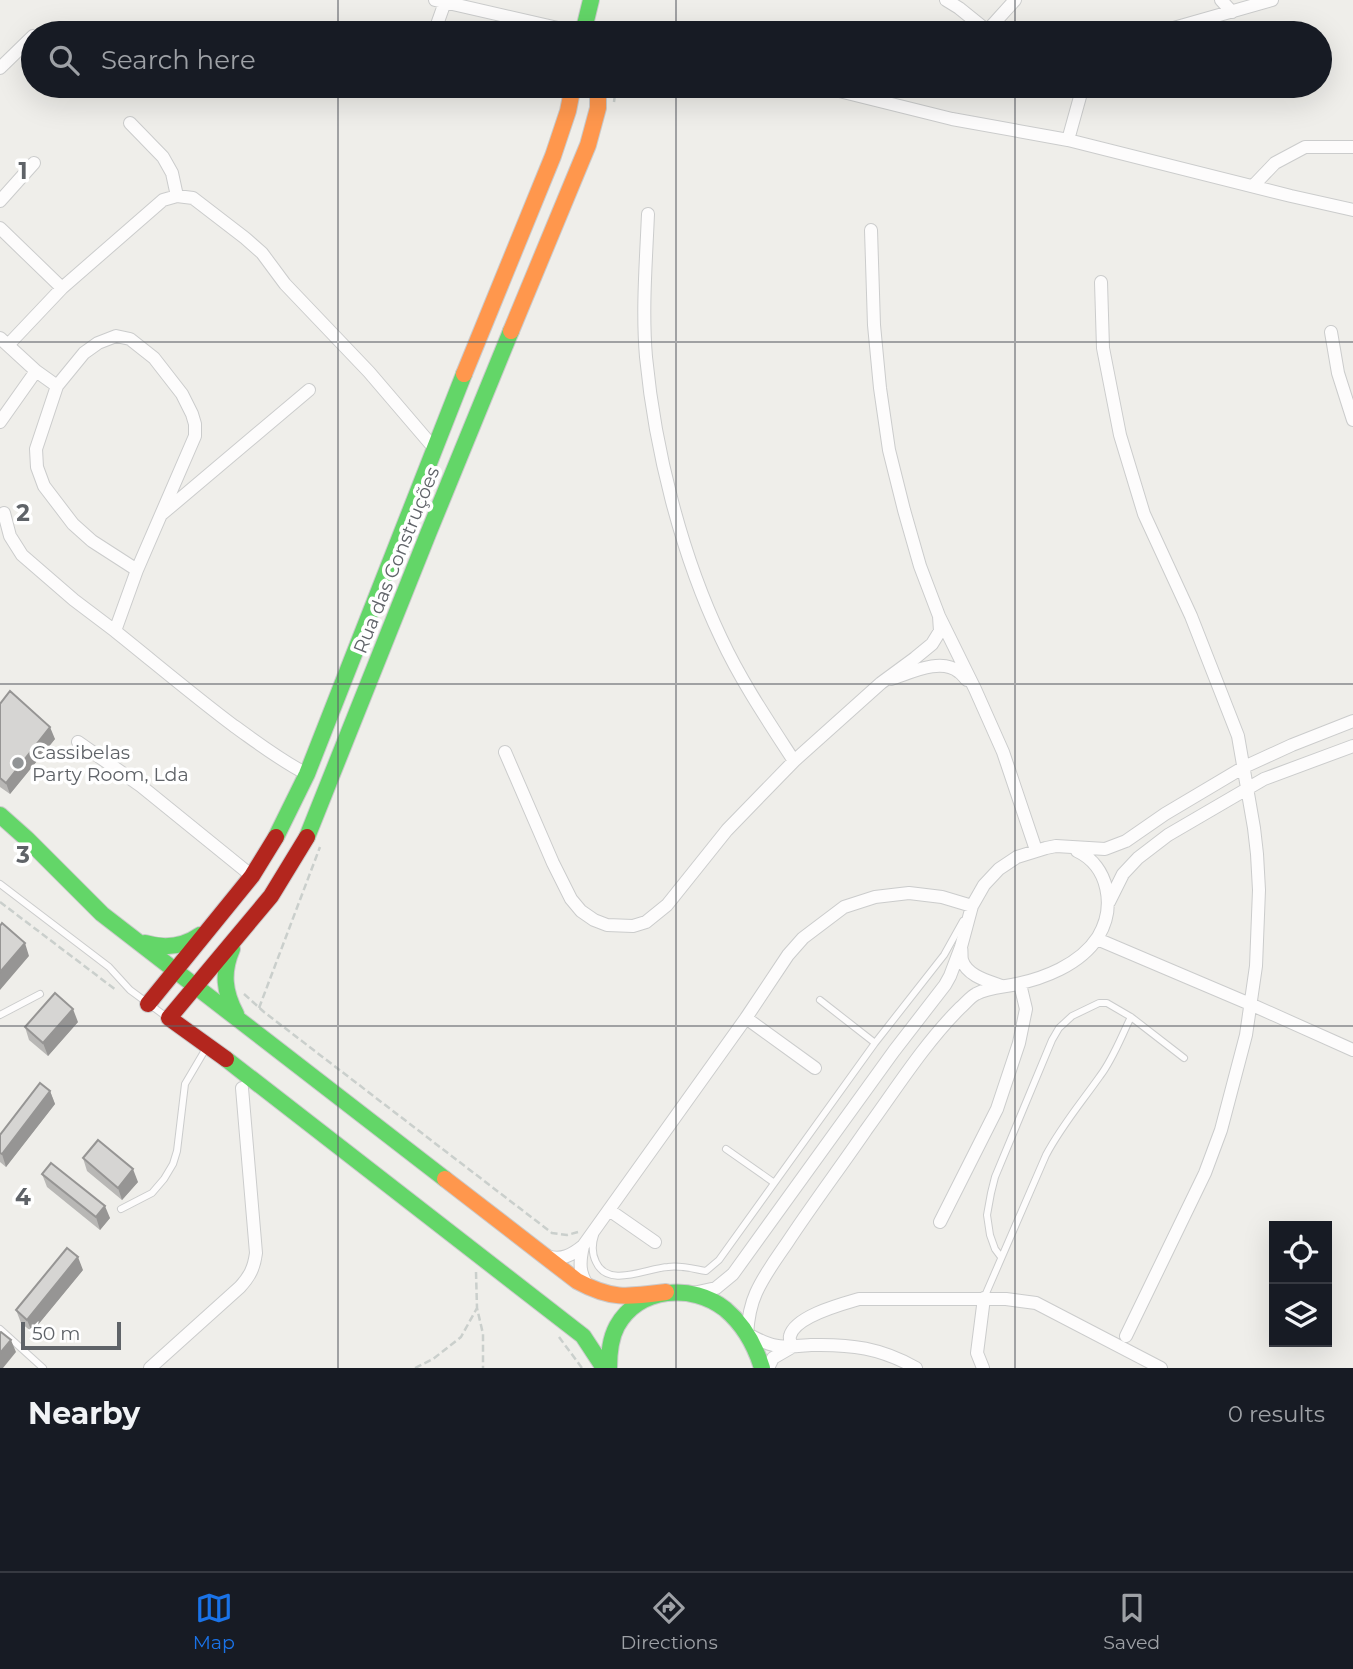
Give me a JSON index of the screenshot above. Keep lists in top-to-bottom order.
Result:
{
  "streets": {
    "street": ["Rua das Construções"]
  },
  "places": ["Cassibelas Party Room, Lda"],
  "scale_bar": "50 m",
  "page": {
    "search": "Search here",
    "scale": "50 m",
    "heading": ["Nearby", "0 results"],
    "nav": ["Map", "Directions", "Saved"]
  },
  "grid": {
    "rows": [
      "1",
      "2",
      "3",
      "4"
    ]
  }
}
